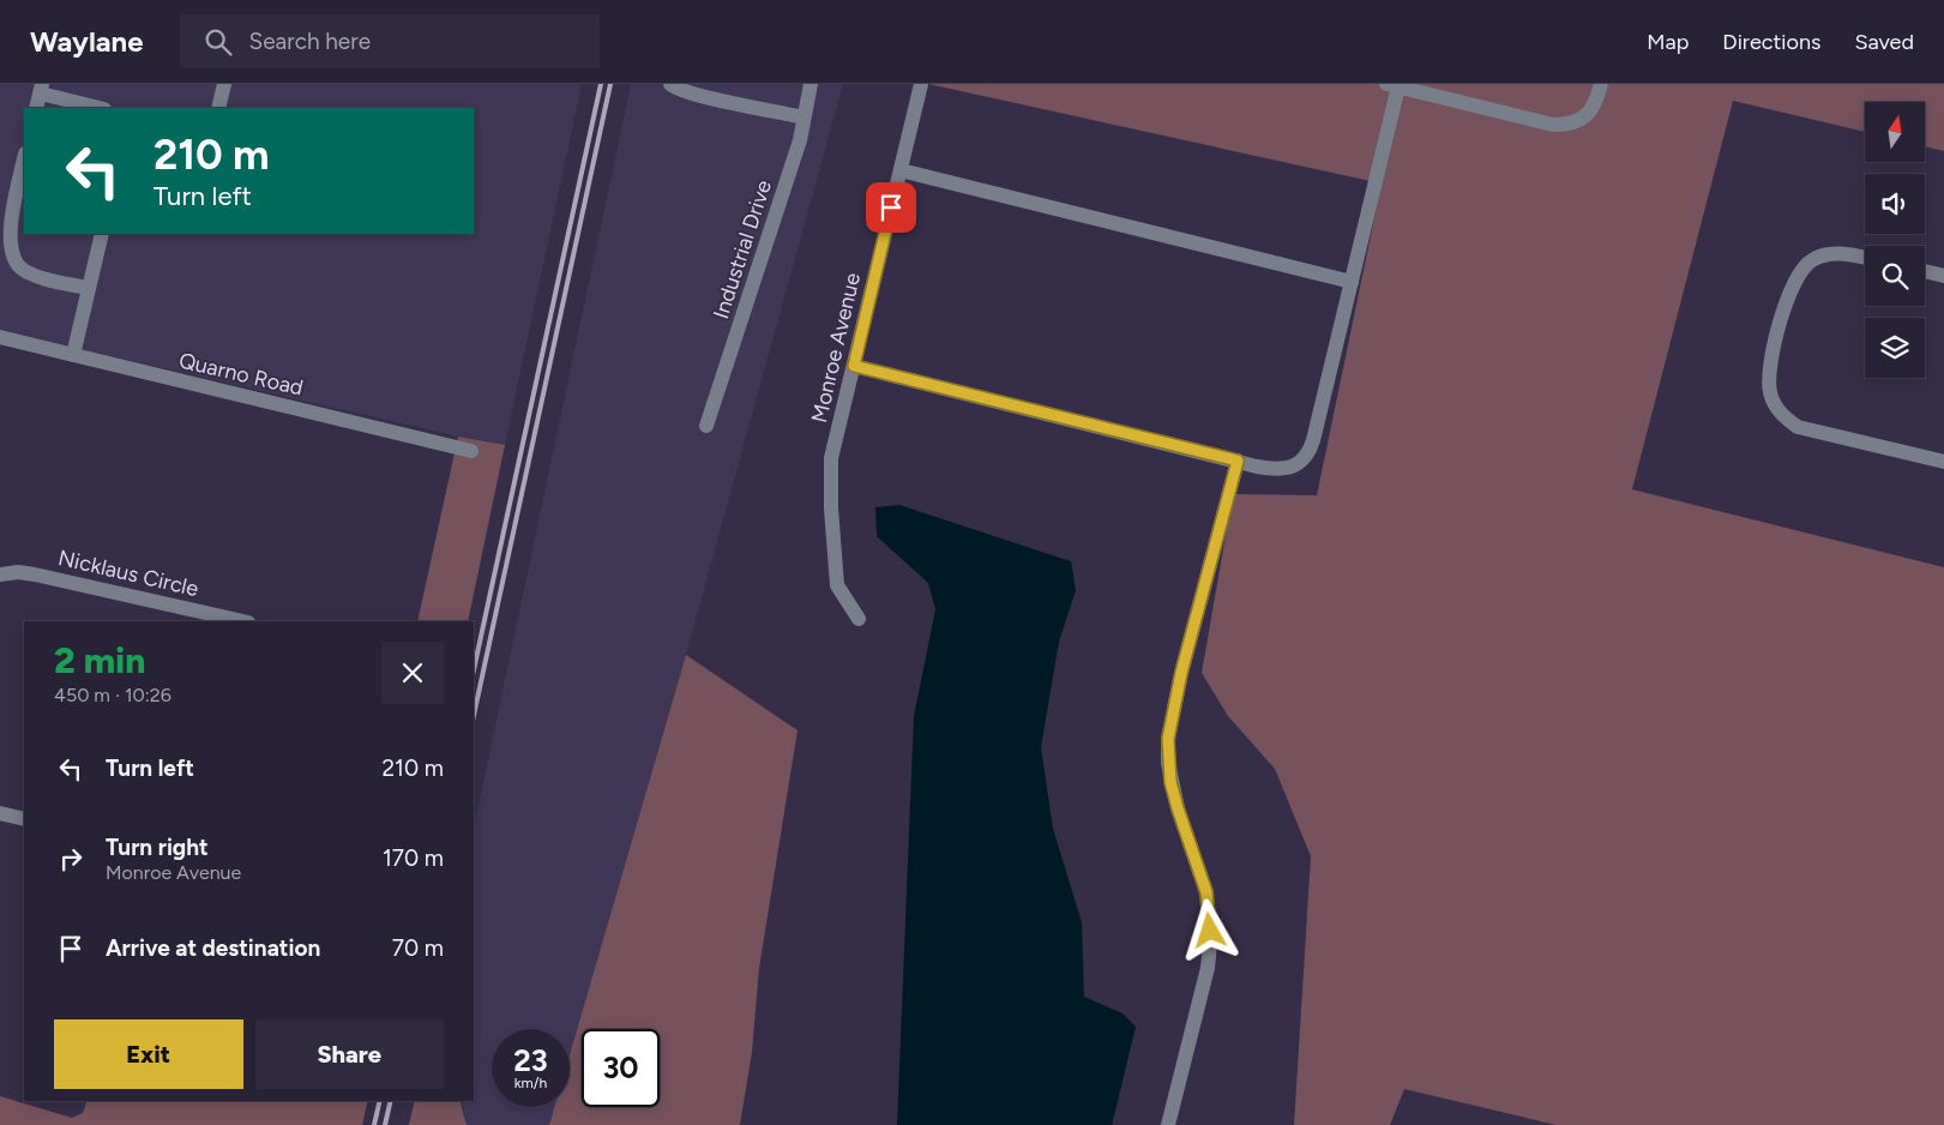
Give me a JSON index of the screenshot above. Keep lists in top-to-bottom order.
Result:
{
  "streets": {
    "street": [
      "Industrial Drive",
      "Monroe Avenue",
      "Quarno Road",
      "Nicklaus Circle"
    ]
  },
  "north": "top",
  "page": {
    "header": "Waylane",
    "search": "Search here",
    "nav": ["Map", "Directions", "Saved"],
    "turn": ["210 m", "Turn left"],
    "heading": ["2 min", "450 m · 10:26"],
    "list": [
      {
        "name": "Turn left",
        "value": "210 m"
      },
      {
        "name": "Turn right",
        "note": "Monroe Avenue",
        "value": "170 m"
      },
      {
        "name": "Arrive at destination",
        "value": "70 m"
      }
    ],
    "buttons": ["Exit", "Share"],
    "speed": "23 km/h",
    "limit": "30"
  }
}
